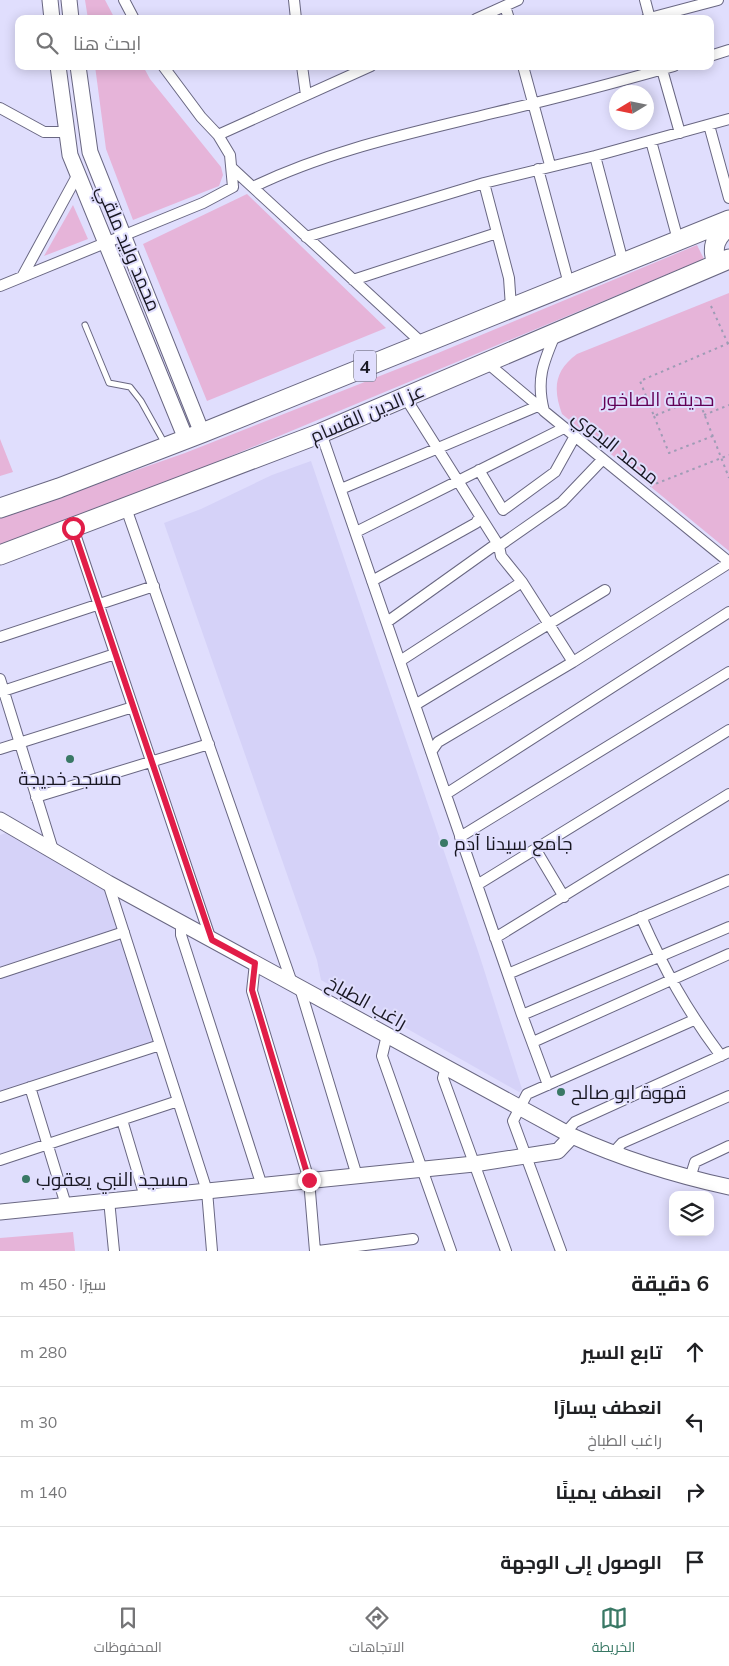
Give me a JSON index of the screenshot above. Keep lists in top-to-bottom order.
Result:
{
  "streets": {
    "highway": ["4", "عز الدين القسام"],
    "street": ["محمد وليد ملقي", "محمد البدوي", "راغب الطباخ"]
  },
  "crossings": [
    ["محمد وليد ملقي", "4"],
    ["عز الدين القسام", "محمد البدوي"]
  ],
  "parks": ["حديقة الصاخور"],
  "places": [
    "مسجد خديجة",
    "جامع سيدنا آدم",
    "قهوة ابو صالح",
    "مسجد النبي يعقوب"
  ],
  "north": "left",
  "page": {
    "search": "ابحث هنا",
    "heading": ["6 دقيقة", "سيرًا · 450 m"],
    "list": [
      ["تابع السير", "280 m"],
      ["انعطف يسارًا", "راغب الطباخ", "30 m"],
      ["انعطف يمينًا", "140 m"],
      "الوصول إلى الوجهة"
    ],
    "nav": ["الخريطة", "الاتجاهات", "المحفوظات"]
  }
}
